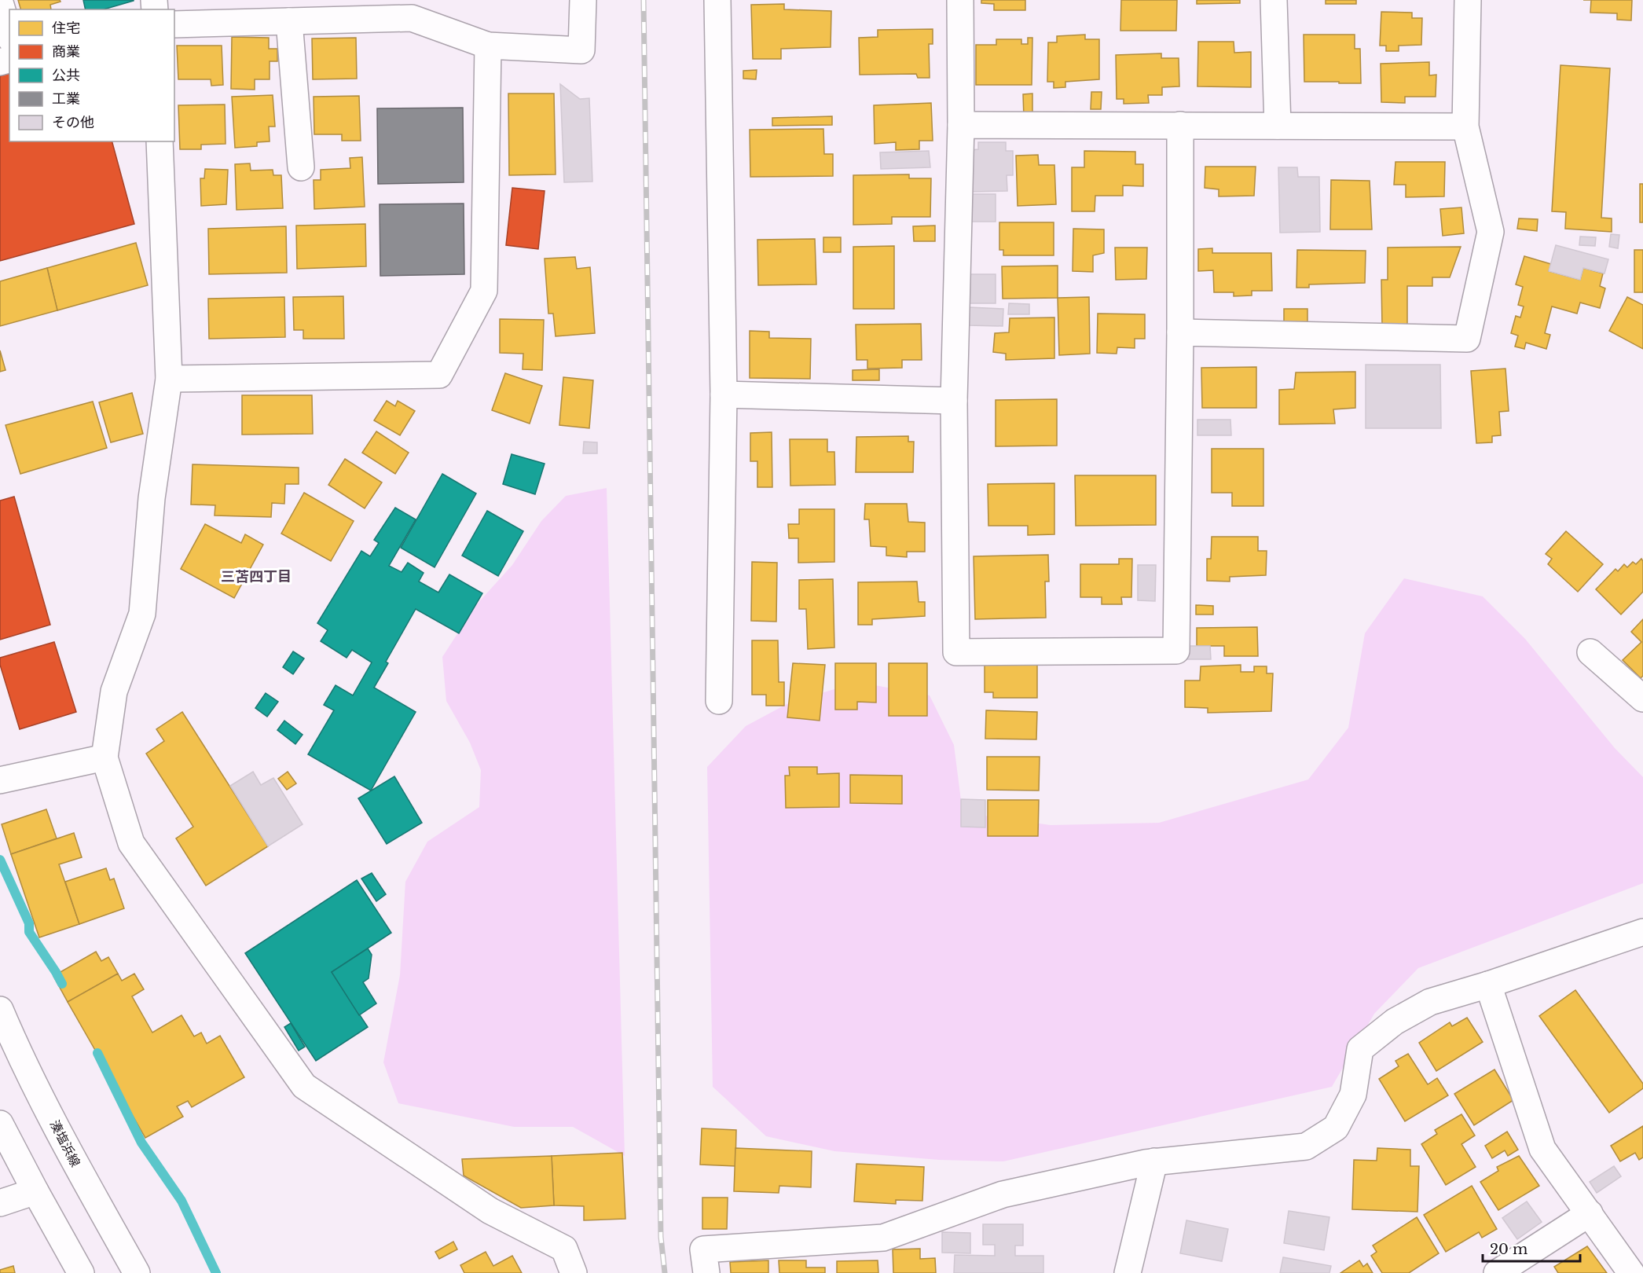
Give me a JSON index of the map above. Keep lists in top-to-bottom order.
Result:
{
  "streets": {
    "street": ["湊塩浜線"]
  },
  "districts": ["三苫四丁目"],
  "legend": [
    "住宅",
    "商業",
    "公共",
    "工業",
    "その他"
  ],
  "scale_bar": "20 m"
}
